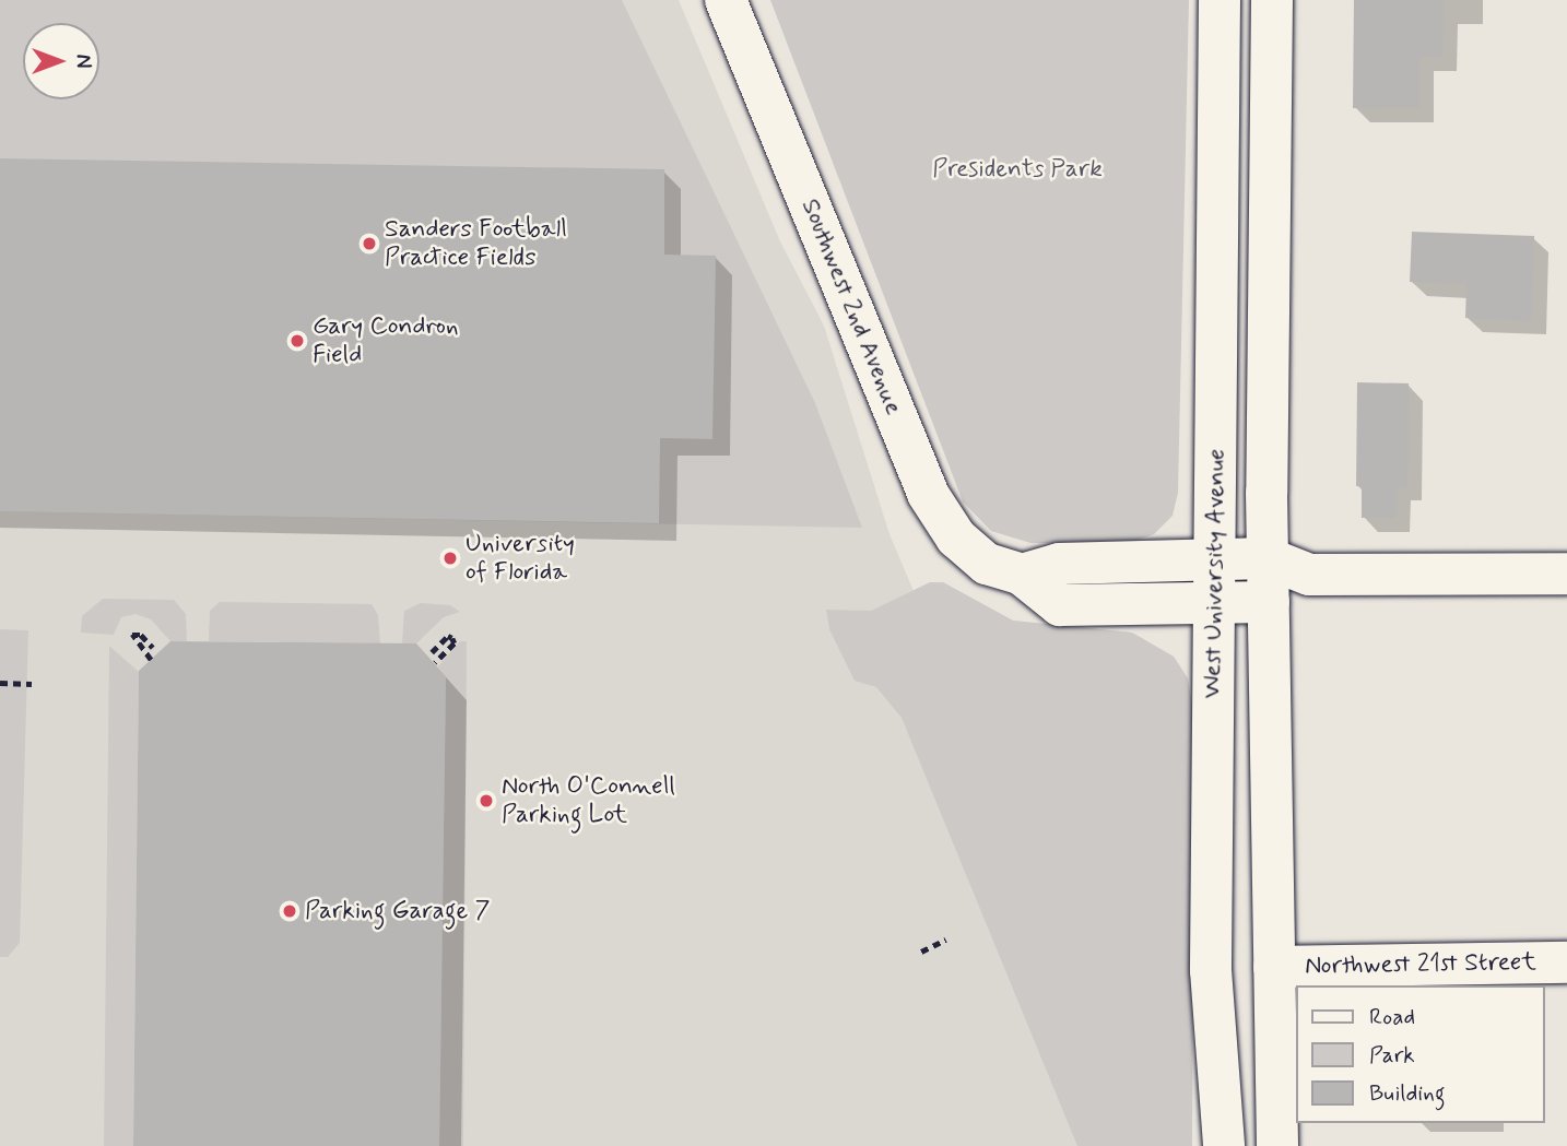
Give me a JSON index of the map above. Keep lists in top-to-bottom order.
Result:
{
  "streets": {
    "main road": ["Southwest 2nd Avenue", "West University Avenue", "Northwest 21st Street"]
  },
  "crossings": [
    ["Southwest 2nd Avenue", "West University Avenue"],
    ["West University Avenue", "Northwest 21st Street"]
  ],
  "parks": ["Presidents Park"],
  "places": [
    "Sanders Football Practice Fields",
    "Gary Condron Field",
    "University of Florida",
    "North O'Connell Parking Lot",
    "Parking Garage 7"
  ],
  "legend": ["Road", "Park", "Building"],
  "north": "right"
}
